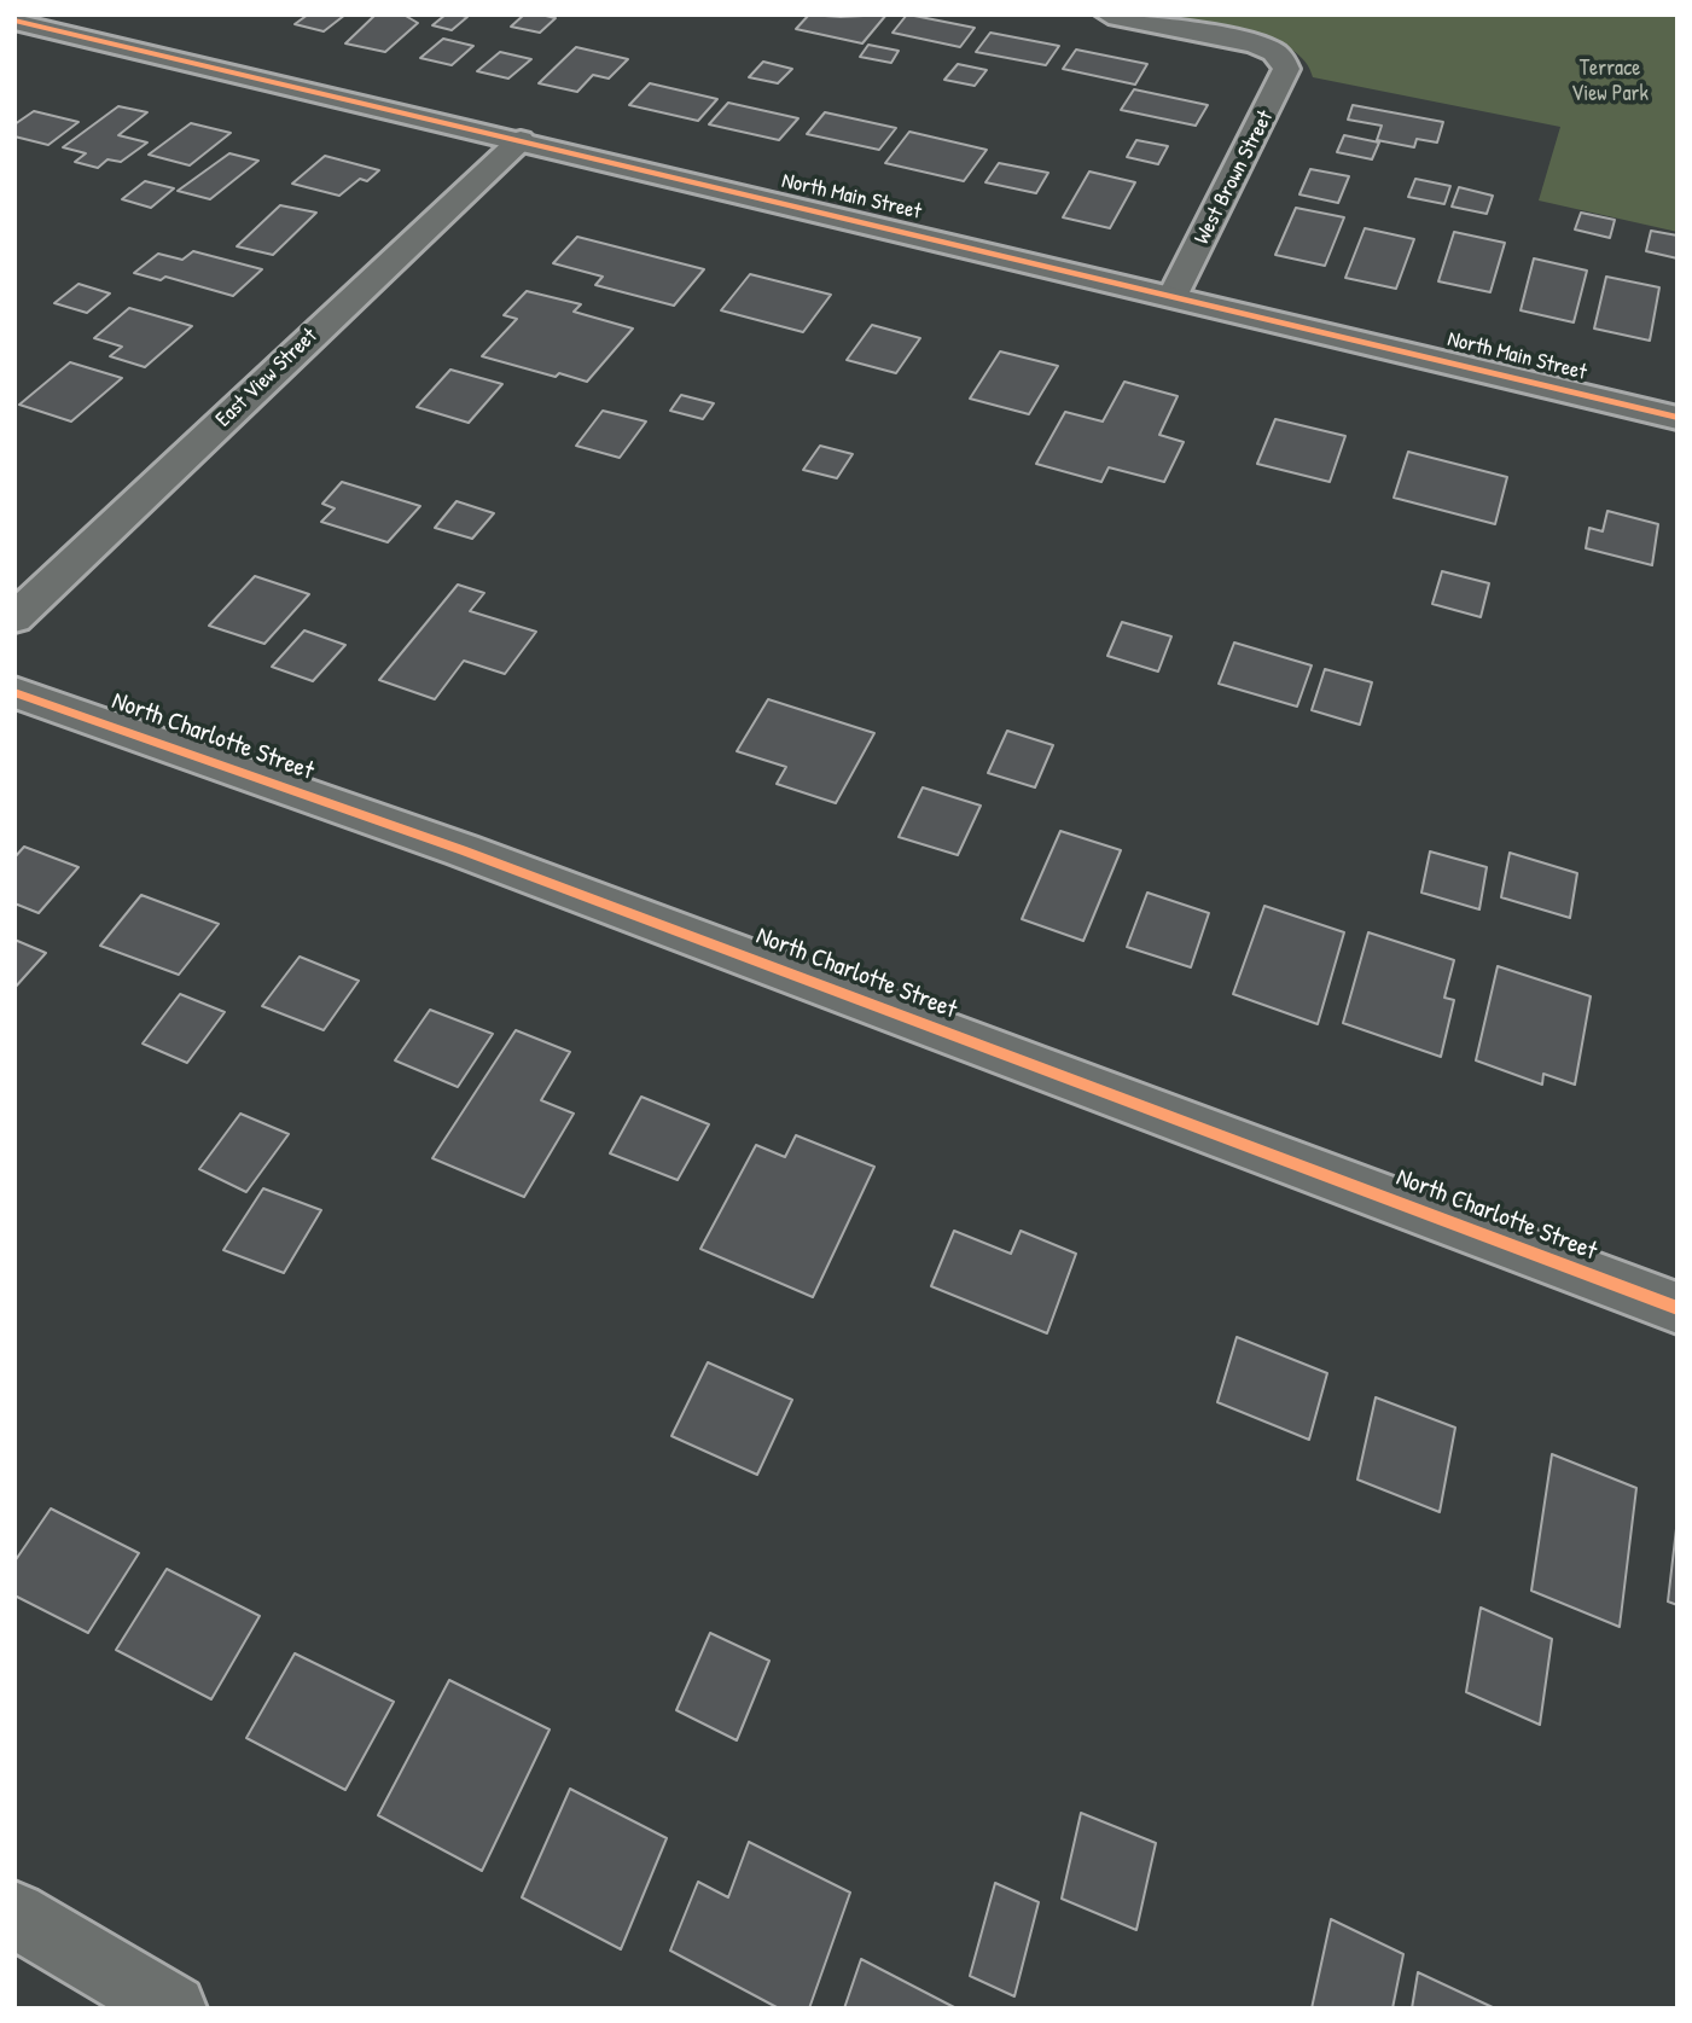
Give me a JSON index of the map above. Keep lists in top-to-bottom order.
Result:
{
  "streets": {
    "street": [
      "West Brown Street",
      "North Main Street",
      "East View Street",
      "North Charlotte Street"
    ]
  },
  "crossings": [
    ["West Brown Street", "North Main Street"],
    ["North Main Street", "East View Street"]
  ],
  "parks": ["Terrace View Park"]
}
